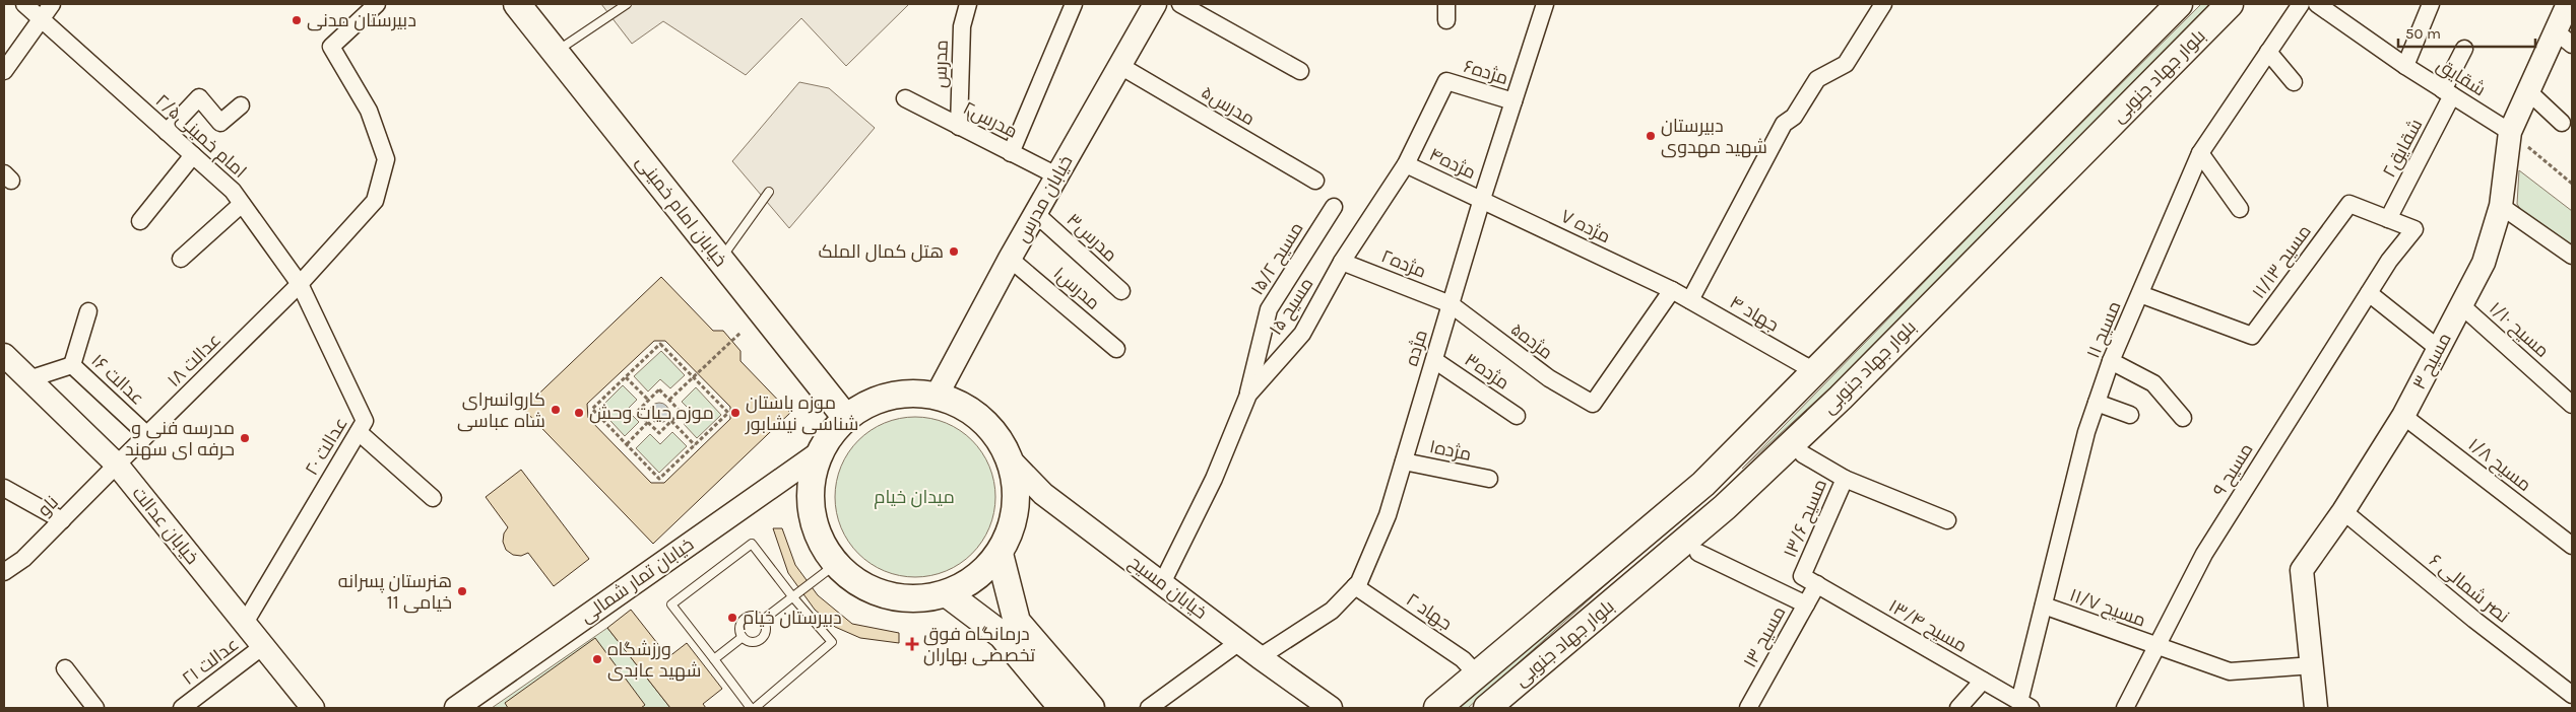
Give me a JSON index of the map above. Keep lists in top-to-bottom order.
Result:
{
  "streets": {
    "main road": [
      "بلوار جهاد جنوبی",
      "خیابان مدرس",
      "خیابان امام خمینی",
      "مسیح ۳",
      "خیابان عدالت",
      "خیابان تمار شمالی",
      "خیابان مسیح"
    ],
    "street": [
      "مدرس",
      "مژده۶",
      "شقایق",
      "مدرس۵",
      "مدرس۲",
      "امام خمینی۲/۵",
      "شقایق۲",
      "مژده۴",
      "مژده ۷",
      "مدرس۳",
      "مسیح ۱۵/۲",
      "مسیح ۱۱/۱۳",
      "مژده۲",
      "مدرس۱",
      "مسیح ۱۵",
      "جهاد ۴",
      "مسیح ۱۱",
      "مسیح ۱/۱۰",
      "مژده۵",
      "مژده",
      "عدالت ۱۸",
      "مژده۳",
      "عدالت ۱۶",
      "عدالت ۲۰",
      "مژده۱",
      "مسیح ۱/۸",
      "مسیح ۹",
      "ناو",
      "مسیح ۱۳/۶",
      "نصر شمالی ۶",
      "مسیح ۱۱/۷",
      "جهاد ۲",
      "مسیح ۱۳/۴",
      "مسیح ۱۳",
      "عدالت ۲۱"
    ]
  },
  "crossings": [
    ["مدرس", "مدرس۲"],
    ["مژده۶", "مسیح ۱۵"],
    ["مژده۶", "مژده"],
    ["بلوار جهاد جنوبی", "جهاد ۴"],
    ["بلوار جهاد جنوبی", "جهاد ۲"],
    ["شقایق", "شقایق۲"],
    ["شقایق", "مسیح ۳"],
    ["مدرس۵", "خیابان مدرس"],
    ["مدرس۲", "خیابان مدرس"],
    ["امام خمینی۲/۵", "عدالت ۱۸"],
    ["امام خمینی۲/۵", "عدالت ۲۰"],
    ["شقایق۲", "مسیح ۱۱/۱۳"],
    ["مژده۴", "مژده ۷"],
    ["مژده۴", "مسیح ۱۵"],
    ["مژده۴", "مژده"],
    ["خیابان مدرس", "مدرس۳"],
    ["خیابان مدرس", "مدرس۱"],
    ["مژده ۷", "جهاد ۴"],
    ["مژده ۷", "مژده۵"],
    ["مژده ۷", "مژده"],
    ["مسیح ۱۵/۲", "مسیح ۱۵"],
    ["مسیح ۱۱/۱۳", "مسیح ۱۱"],
    ["مسیح ۱۱/۱۳", "مسیح ۹"],
    ["مژده۲", "مسیح ۱۵"],
    ["مژده۲", "مژده۵"],
    ["مژده۲", "مژده"],
    ["مسیح ۱۵", "خیابان مسیح"],
    ["جهاد ۴", "مژده۵"],
    ["مسیح ۱۱", "مسیح ۱۱/۷"],
    ["مسیح ۱۱", "مسیح ۱۳/۴"],
    ["مسیح ۱/۱۰", "مسیح ۳"],
    ["مژده۵", "مژده"],
    ["مژده", "مژده۳"],
    ["مژده", "مژده۱"],
    ["مژده", "خیابان مسیح"],
    ["مژده", "جهاد ۲"],
    ["عدالت ۱۸", "عدالت ۱۶"],
    ["عدالت ۱۸", "عدالت ۲۰"],
    ["عدالت ۱۸", "ناو"],
    ["عدالت ۱۸", "خیابان عدالت"],
    ["مسیح ۳", "مسیح ۱/۸"],
    ["مسیح ۳", "نصر شمالی ۶"],
    ["مسیح ۳", "مسیح ۱۱/۷"],
    ["عدالت ۱۶", "خیابان عدالت"],
    ["عدالت ۲۰", "خیابان عدالت"],
    ["مسیح ۹", "مسیح ۱۱/۷"],
    ["ناو", "خیابان عدالت"],
    ["مسیح ۱۳/۶", "مسیح ۱۳/۴"],
    ["مسیح ۱۳/۶", "مسیح ۱۳"],
    ["خیابان عدالت", "عدالت ۲۱"],
    ["مسیح ۱۳/۴", "مسیح ۱۳"]
  ],
  "parks": ["میدان خیام"],
  "places": {
    "other": [
      "دبیرستان مدنی",
      "دبیرستان شهید مهدوی",
      "هتل کمال الملک",
      "کاروانسرای شاه عباسی",
      "موزه حیات وحش",
      "موزه باستان شناسی نیشابور",
      "مدرسه فنی و حرفه ای سهند",
      "هنرستان پسرانه خیامی 11",
      "دبیرستان خیام",
      "ورزشگاه شهید عابدی"
    ],
    "health": ["درمانگاه فوق تخصصی بهاران"]
  },
  "scale_bar": "50 m"
}
